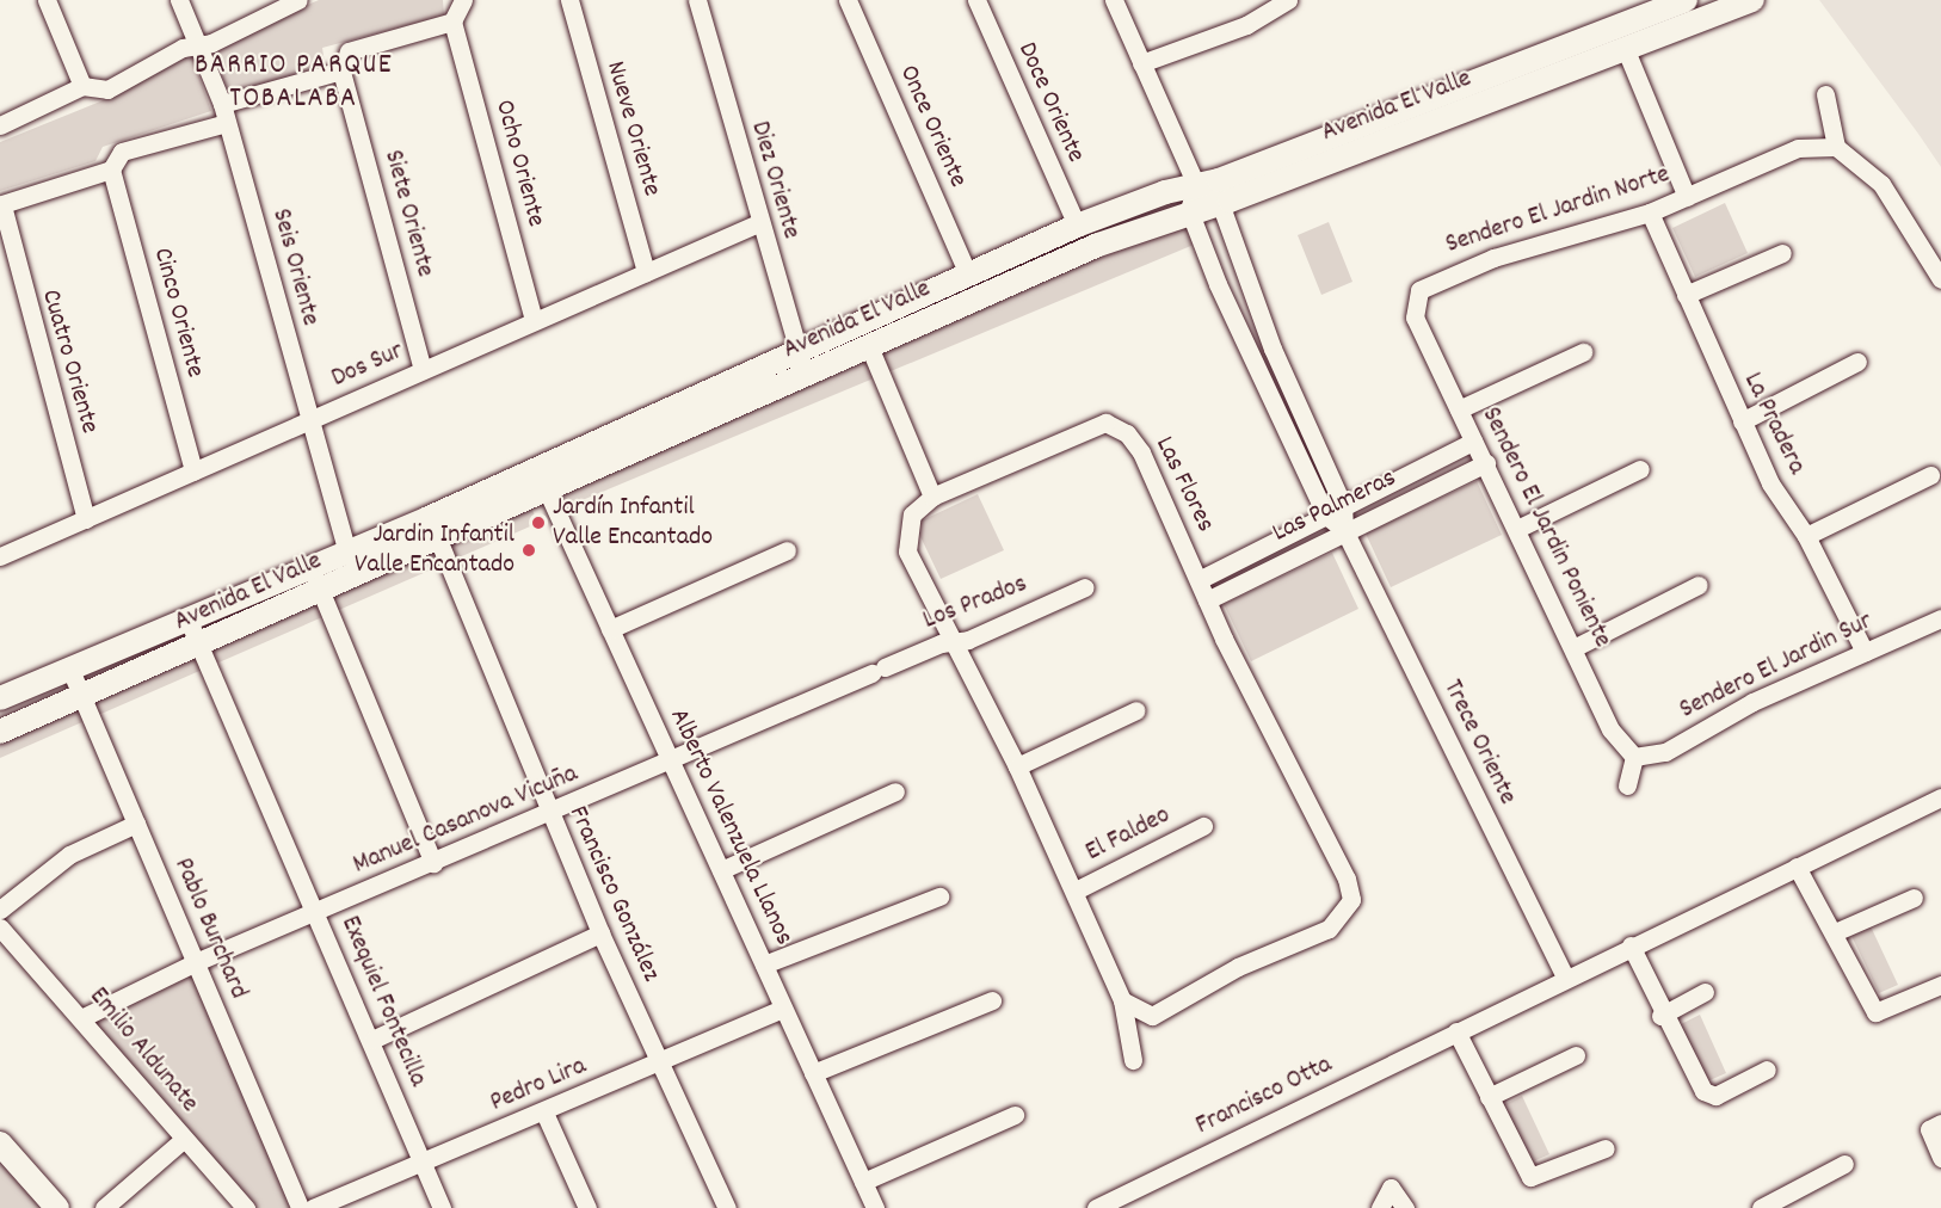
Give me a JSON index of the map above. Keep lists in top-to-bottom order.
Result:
{
  "streets": {
    "street": [
      "Doce Oriente",
      "Avenida El Valle",
      "Once Oriente",
      "Nueve Oriente",
      "Ocho Oriente",
      "Diez Oriente",
      "Sendero El Jardin Norte",
      "Siete Oriente",
      "Seis Oriente",
      "Cinco Oriente",
      "Cuatro Oriente",
      "Dos Sur",
      "La Pradera",
      "Las Flores",
      "Las Palmeras",
      "Sendero El Jardin Poniente",
      "Los Prados",
      "Sendero El Jardin Sur",
      "Trece Oriente",
      "Manuel Casanova Vicuña",
      "Alberto Valenzuela Llanos",
      "El Faldeo",
      "Francisco González",
      "Pablo Burchard",
      "Exequiel Fontecilla",
      "Emilio Aldunate",
      "Pedro Lira",
      "Francisco Otta"
    ]
  },
  "crossings": [
    ["Doce Oriente", "Avenida El Valle"],
    ["Avenida El Valle", "Once Oriente"],
    ["Avenida El Valle", "Diez Oriente"],
    ["Avenida El Valle", "Seis Oriente"],
    ["Avenida El Valle", "Trece Oriente"],
    ["Avenida El Valle", "Alberto Valenzuela Llanos"],
    ["Avenida El Valle", "Francisco González"],
    ["Avenida El Valle", "Pablo Burchard"],
    ["Avenida El Valle", "Exequiel Fontecilla"],
    ["Nueve Oriente", "Dos Sur"],
    ["Ocho Oriente", "Dos Sur"],
    ["Diez Oriente", "Dos Sur"],
    ["Sendero El Jardin Norte", "La Pradera"],
    ["Sendero El Jardin Norte", "Sendero El Jardin Poniente"],
    ["Siete Oriente", "Dos Sur"],
    ["Seis Oriente", "Dos Sur"],
    ["Cinco Oriente", "Dos Sur"],
    ["Cuatro Oriente", "Dos Sur"],
    ["La Pradera", "Sendero El Jardin Sur"],
    ["Las Flores", "Las Palmeras"],
    ["Las Flores", "Los Prados"],
    ["Las Flores", "El Faldeo"],
    ["Las Palmeras", "Sendero El Jardin Poniente"],
    ["Las Palmeras", "Trece Oriente"],
    ["Sendero El Jardin Poniente", "Sendero El Jardin Sur"],
    ["Los Prados", "Manuel Casanova Vicuña"],
    ["Trece Oriente", "Francisco Otta"],
    ["Manuel Casanova Vicuña", "Alberto Valenzuela Llanos"],
    ["Manuel Casanova Vicuña", "Francisco González"],
    ["Manuel Casanova Vicuña", "Pablo Burchard"],
    ["Manuel Casanova Vicuña", "Exequiel Fontecilla"],
    ["Manuel Casanova Vicuña", "Emilio Aldunate"],
    ["Alberto Valenzuela Llanos", "Pedro Lira"],
    ["Francisco González", "Pedro Lira"],
    ["Exequiel Fontecilla", "Pedro Lira"]
  ],
  "districts": ["BARRIO PARQUE TOBALABA"],
  "places": ["Jardín Infantil Valle Encantado", "Jardin Infantil Valle Encantado"]
}
